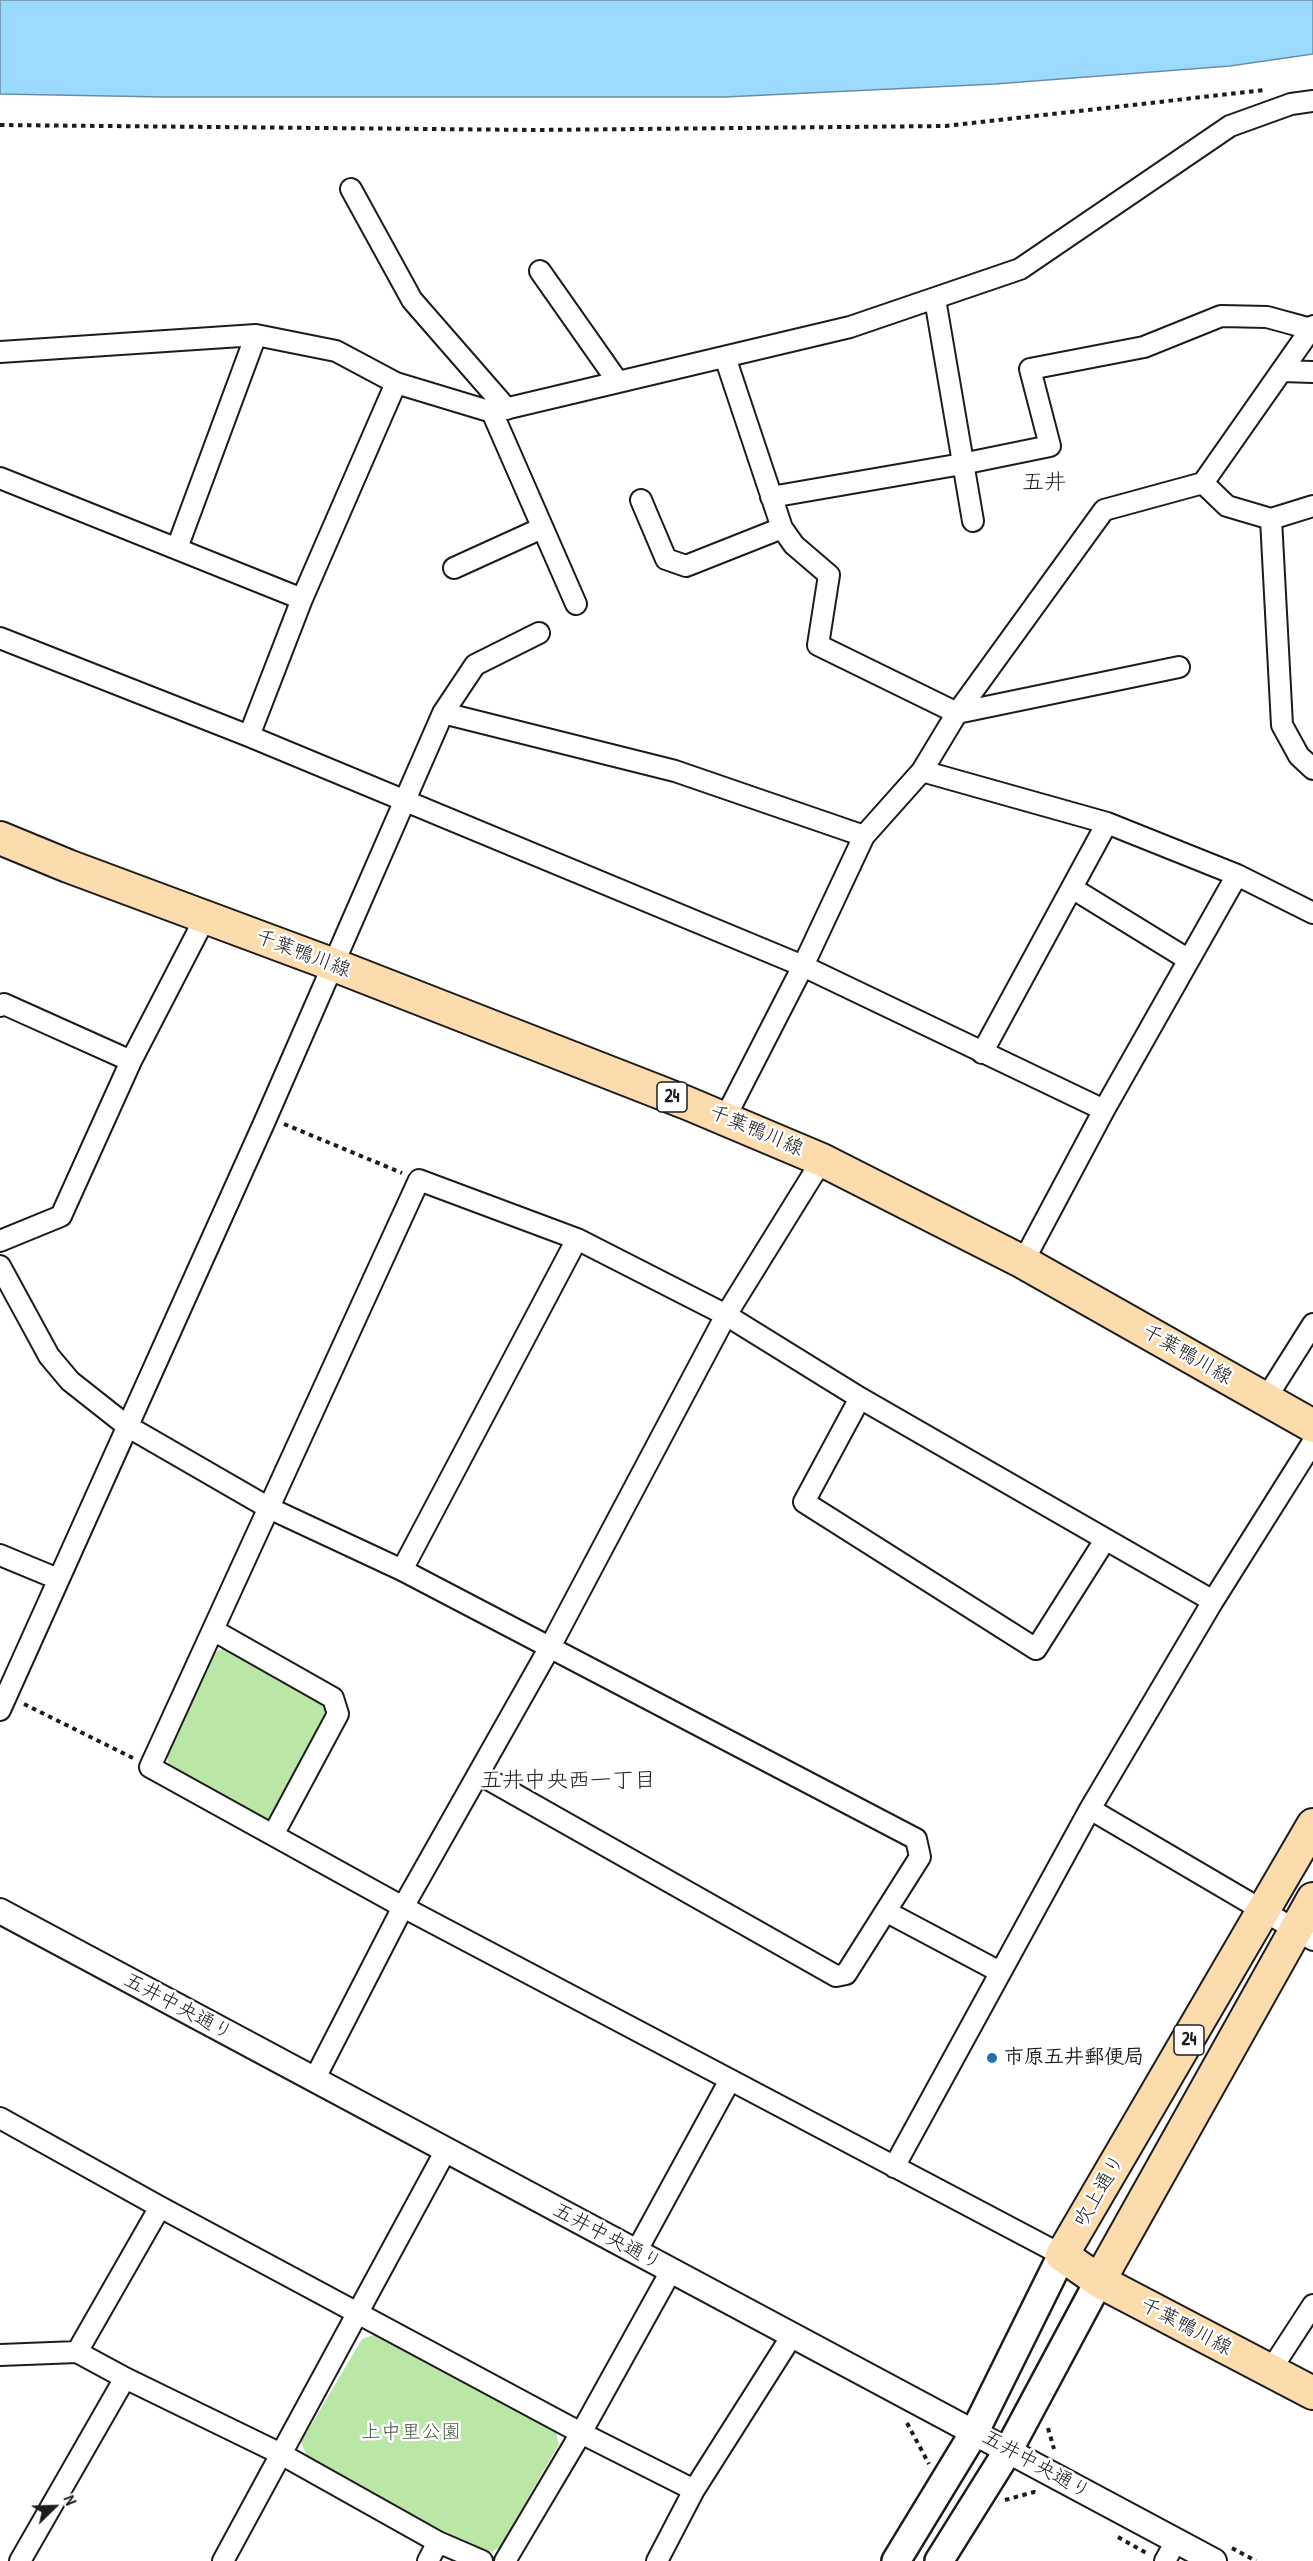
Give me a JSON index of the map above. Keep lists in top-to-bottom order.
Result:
{
  "streets": {
    "main road": ["千葉鴨川線", "24", "吹上通り"],
    "street": ["五井中央通り"]
  },
  "crossings": [
    ["千葉鴨川線", "24"],
    ["千葉鴨川線", "吹上通り"],
    ["五井中央通り", "吹上通り"]
  ],
  "districts": ["五井", "五井中央西一丁目"],
  "parks": ["上中里公園"],
  "places": ["市原五井郵便局"],
  "north": "top right"
}
